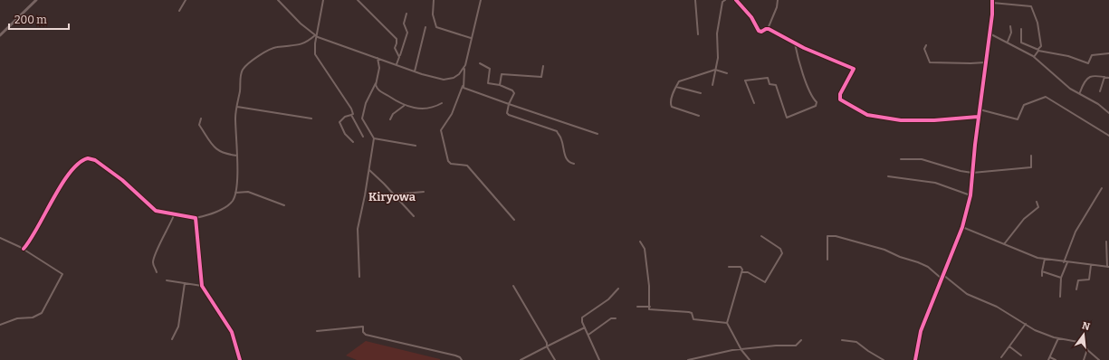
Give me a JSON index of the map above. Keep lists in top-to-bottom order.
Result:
{
  "districts": ["Kiryowa"],
  "scale_bar": "200 m",
  "north": "top"
}
